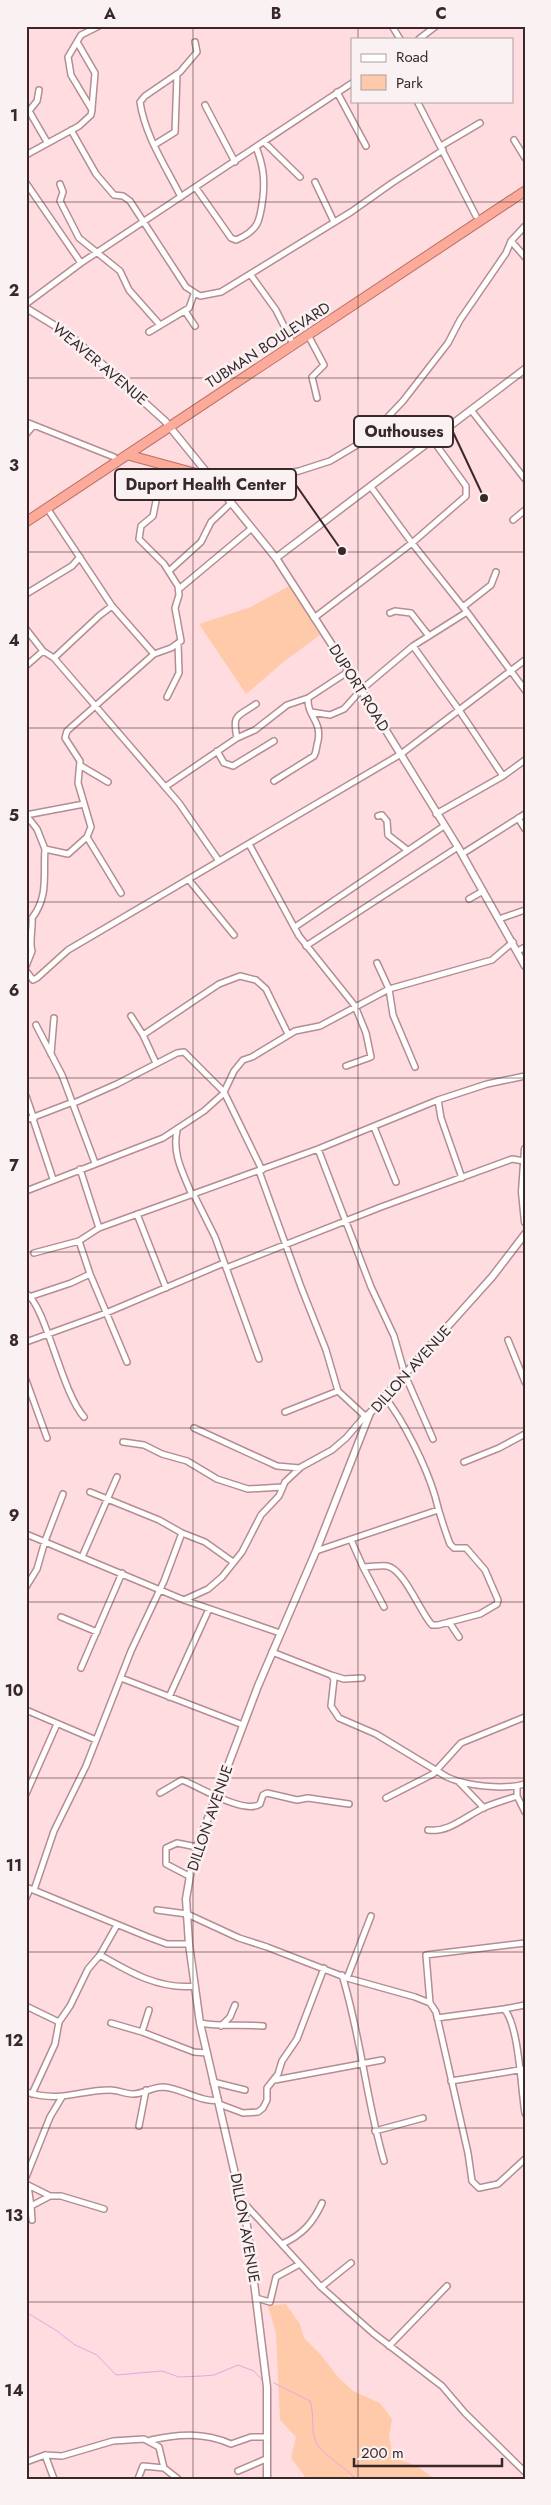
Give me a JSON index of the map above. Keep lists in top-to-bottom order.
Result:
{
  "streets": {
    "highway": ["TUBMAN BOULEVARD"],
    "street": ["WEAVER AVENUE", "DUPORT ROAD", "DILLON AVENUE"]
  },
  "crossings": [
    ["TUBMAN BOULEVARD", "WEAVER AVENUE"],
    ["TUBMAN BOULEVARD", "DUPORT ROAD"],
    ["WEAVER AVENUE", "DUPORT ROAD"]
  ],
  "places": ["Outhouses", "Duport Health Center"],
  "legend": ["Road", "Park"],
  "scale_bar": "200 m",
  "grid": {
    "columns": ["A", "B", "C"],
    "rows": [
      "1",
      "2",
      "3",
      "4",
      "5",
      "6",
      "7",
      "8",
      "9",
      "10",
      "11",
      "12",
      "13",
      "14"
    ]
  }
}
